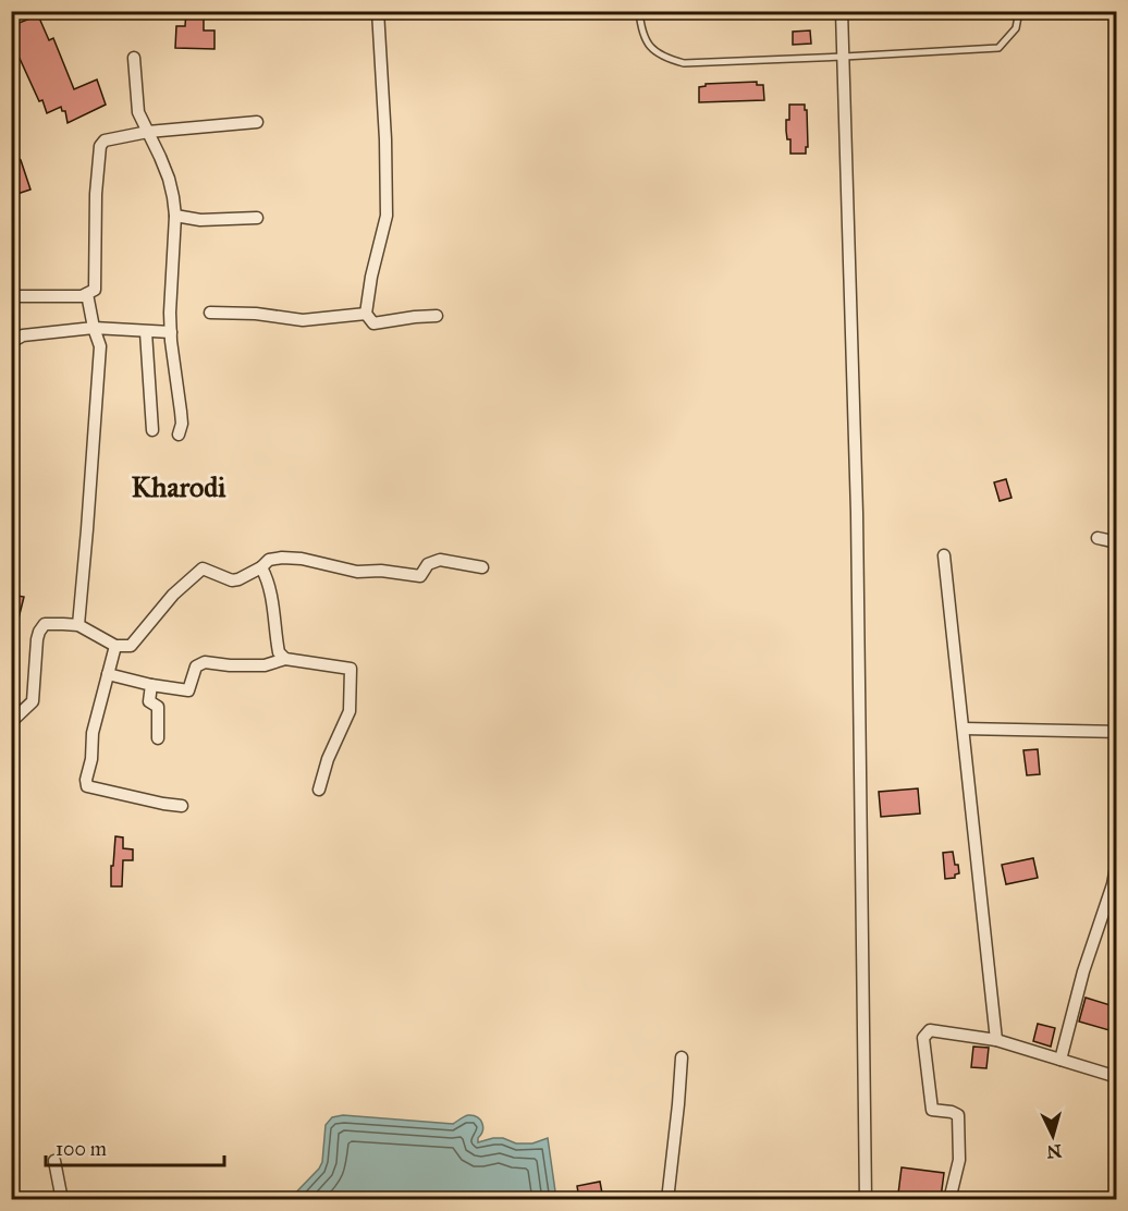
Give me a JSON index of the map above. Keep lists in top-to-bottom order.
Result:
{
  "districts": ["Kharodi"],
  "scale_bar": "100 m",
  "north": "bottom"
}
